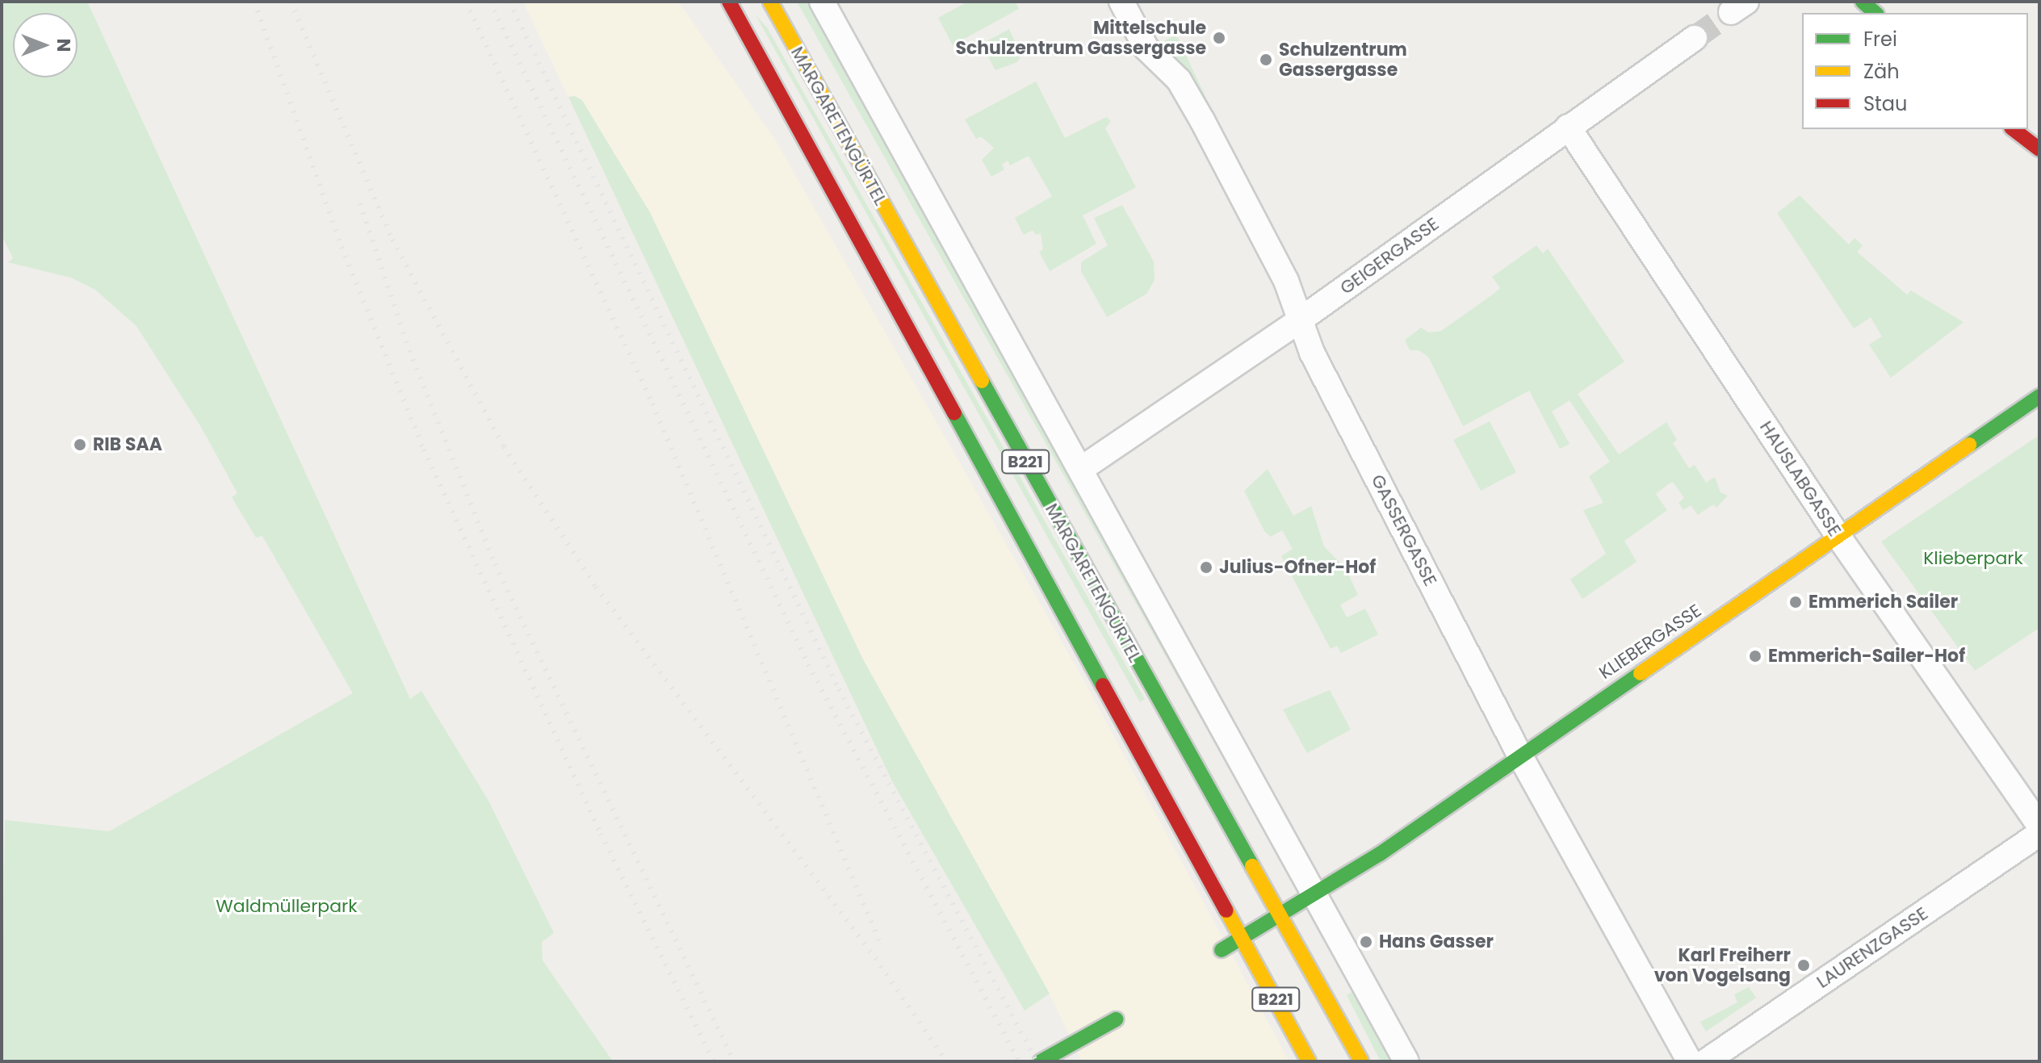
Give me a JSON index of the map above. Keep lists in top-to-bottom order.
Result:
{
  "streets": {
    "main road": ["MARGARETENGÜRTEL", "B221", "KLIEBERGASSE"],
    "street": [
      "GEIGERGASSE",
      "HAUSLABGASSE",
      "GASSERGASSE",
      "LAURENZGASSE"
    ]
  },
  "crossings": [
    ["MARGARETENGÜRTEL", "KLIEBERGASSE"],
    ["GEIGERGASSE", "HAUSLABGASSE"],
    ["GEIGERGASSE", "GASSERGASSE"],
    ["HAUSLABGASSE", "KLIEBERGASSE"],
    ["GASSERGASSE", "KLIEBERGASSE"]
  ],
  "parks": ["Klieberpark", "Waldmüllerpark"],
  "places": [
    "Mittelschule Schulzentrum Gassergasse",
    "Schulzentrum Gassergasse",
    "RIB SAA",
    "Julius-Ofner-Hof",
    "Emmerich Sailer",
    "Emmerich-Sailer-Hof",
    "Hans Gasser",
    "Karl Freiherr von Vogelsang"
  ],
  "legend": ["Frei", "Zäh", "Stau"],
  "north": "right"
}
